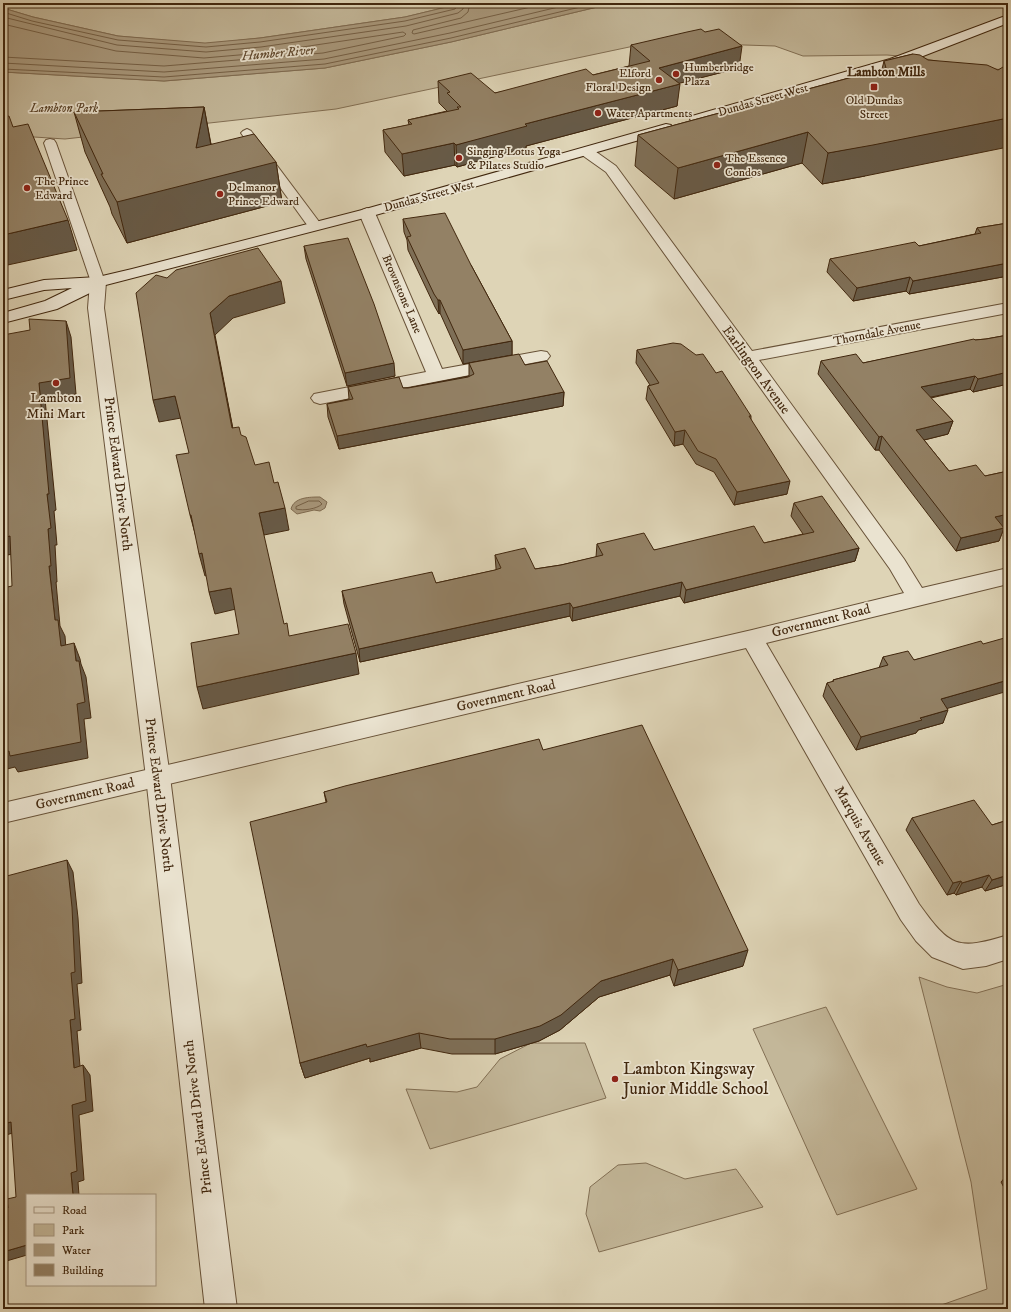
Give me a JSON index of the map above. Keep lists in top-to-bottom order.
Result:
{
  "streets": {
    "street": [
      "Dundas Street West",
      "Brownstone Lane",
      "Thorndale Avenue",
      "Earlington Avenue",
      "Prince Edward Drive North",
      "Government Road",
      "Marquis Avenue"
    ]
  },
  "crossings": [
    ["Dundas Street West", "Brownstone Lane"],
    ["Dundas Street West", "Earlington Avenue"],
    ["Dundas Street West", "Prince Edward Drive North"],
    ["Thorndale Avenue", "Earlington Avenue"],
    ["Earlington Avenue", "Government Road"],
    ["Prince Edward Drive North", "Government Road"],
    ["Government Road", "Marquis Avenue"]
  ],
  "districts": ["Lambton Mills"],
  "water": ["Humber River"],
  "parks": ["Lambton Park"],
  "places": {
    "other": [
      "Humberbridge Plaza",
      "Elford Floral Design",
      "Water Apartments",
      "Singing Lotus Yoga & Pilates Studio",
      "The Essence Condos",
      "The Prince Edward",
      "Delmanor Prince Edward",
      "Lambton Mini Mart",
      "Lambton Kingsway Junior Middle School"
    ],
    "transit": ["Old Dundas Street"]
  },
  "legend": [
    "Road",
    "Park",
    "Water",
    "Building"
  ]
}
